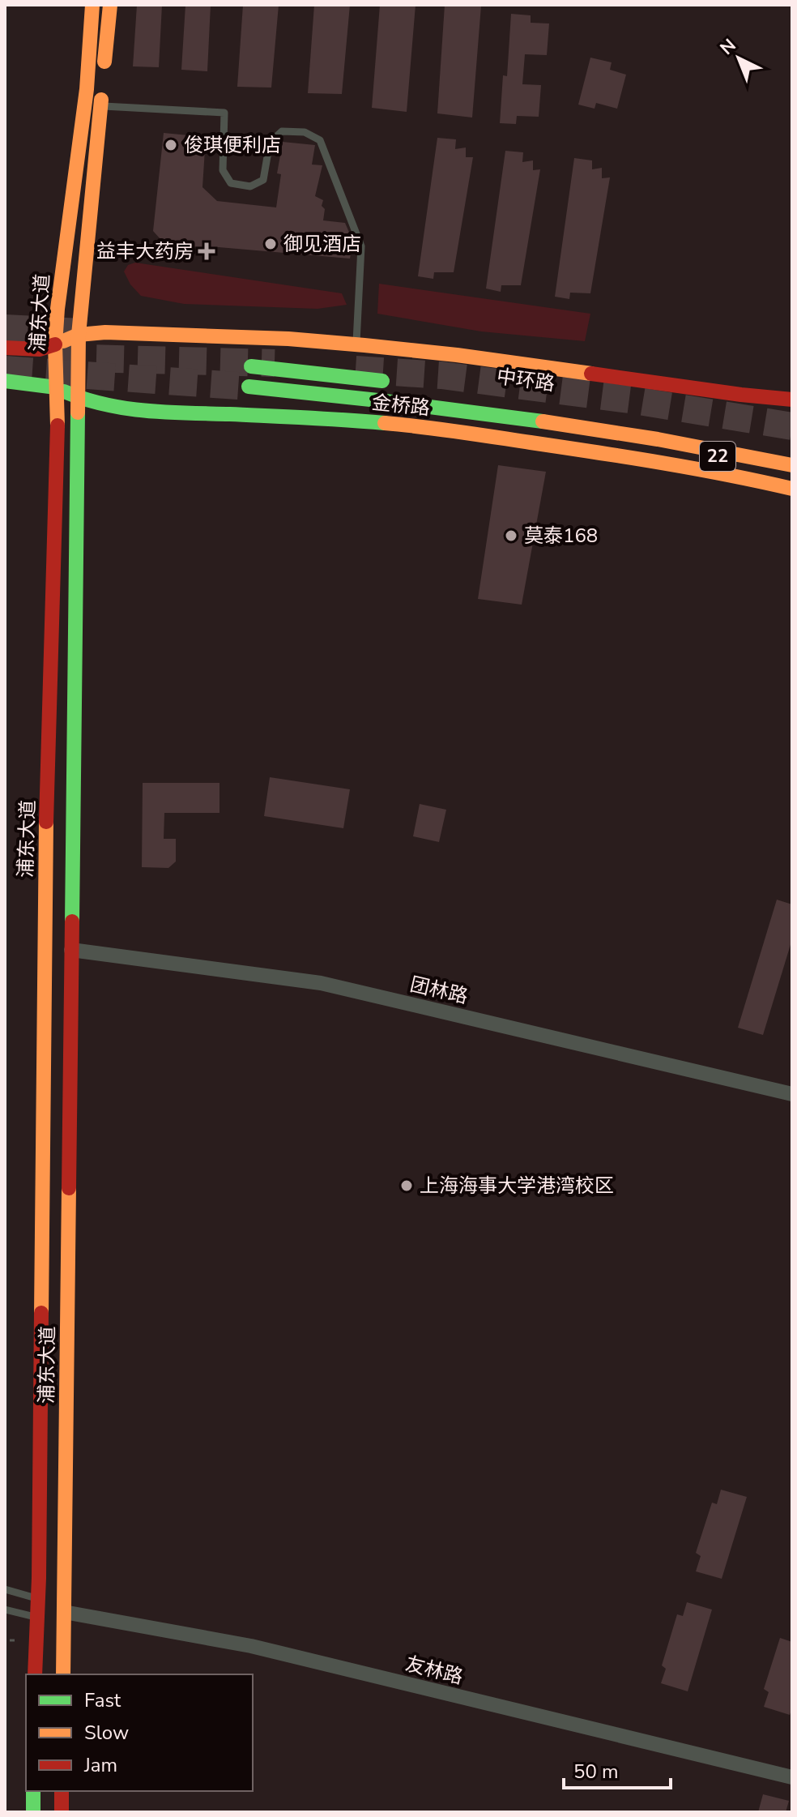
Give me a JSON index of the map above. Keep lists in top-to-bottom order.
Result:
{
  "streets": {
    "main road": ["浦东大道", "金桥路", "22"],
    "street": ["团林路", "友林路"]
  },
  "crossings": [
    ["浦东大道", "金桥路"],
    ["浦东大道", "团林路"],
    ["浦东大道", "友林路"]
  ],
  "places": {
    "other": [
      "俊琪便利店",
      "御见酒店",
      "莫泰168",
      "上海海事大学港湾校区"
    ],
    "health": ["益丰大药房"]
  },
  "legend": ["Fast", "Slow", "Jam"],
  "scale_bar": "50 m",
  "north": "top left"
}
